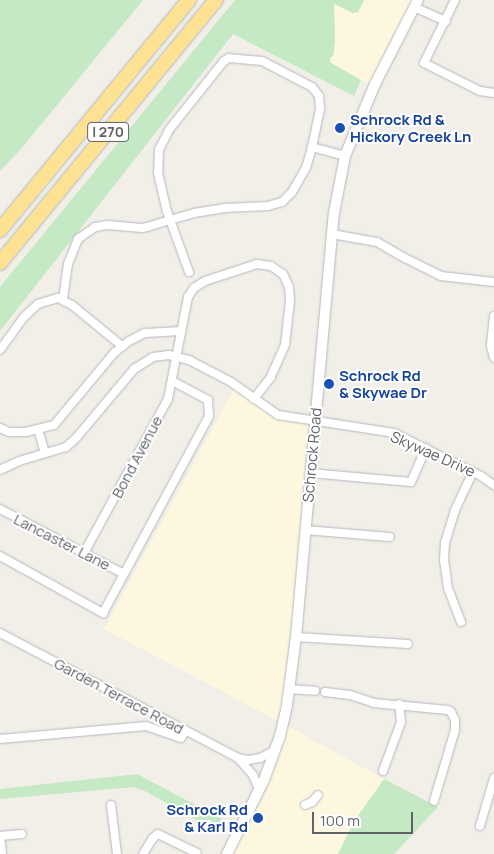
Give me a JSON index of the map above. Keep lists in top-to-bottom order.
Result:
{
  "streets": {
    "highway": ["I 270"],
    "main road": ["Schrock Road"],
    "street": [
      "Skywae Drive",
      "Bond Avenue",
      "Lancaster Lane",
      "Garden Terrace Road"
    ]
  },
  "crossings": [
    ["Skywae Drive", "Schrock Road"],
    ["Skywae Drive", "Bond Avenue"],
    ["Schrock Road", "Garden Terrace Road"],
    ["Bond Avenue", "Lancaster Lane"]
  ],
  "places": ["Schrock Rd & Hickory Creek Ln", "Schrock Rd & Skywae Dr", "Schrock Rd & Karl Rd"],
  "scale_bar": "100 m"
}
